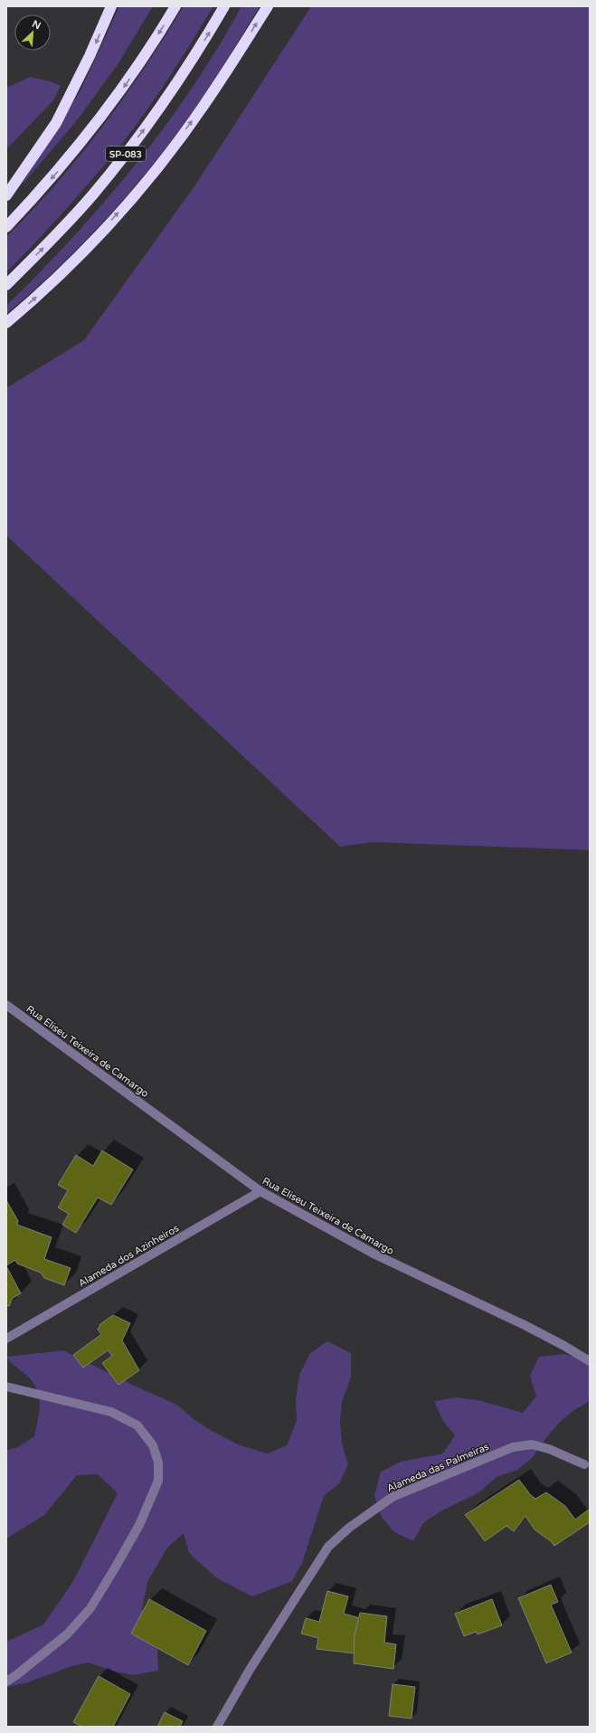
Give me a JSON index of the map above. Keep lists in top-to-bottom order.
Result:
{
  "streets": {
    "highway": ["SP-083"],
    "street": ["Rua Eliseu Teixeira de Camargo", "Alameda dos Azinheiros", "Alameda das Palmeiras"]
  },
  "crossings": [
    ["Rua Eliseu Teixeira de Camargo", "Alameda dos Azinheiros"]
  ],
  "north": "top right"
}
